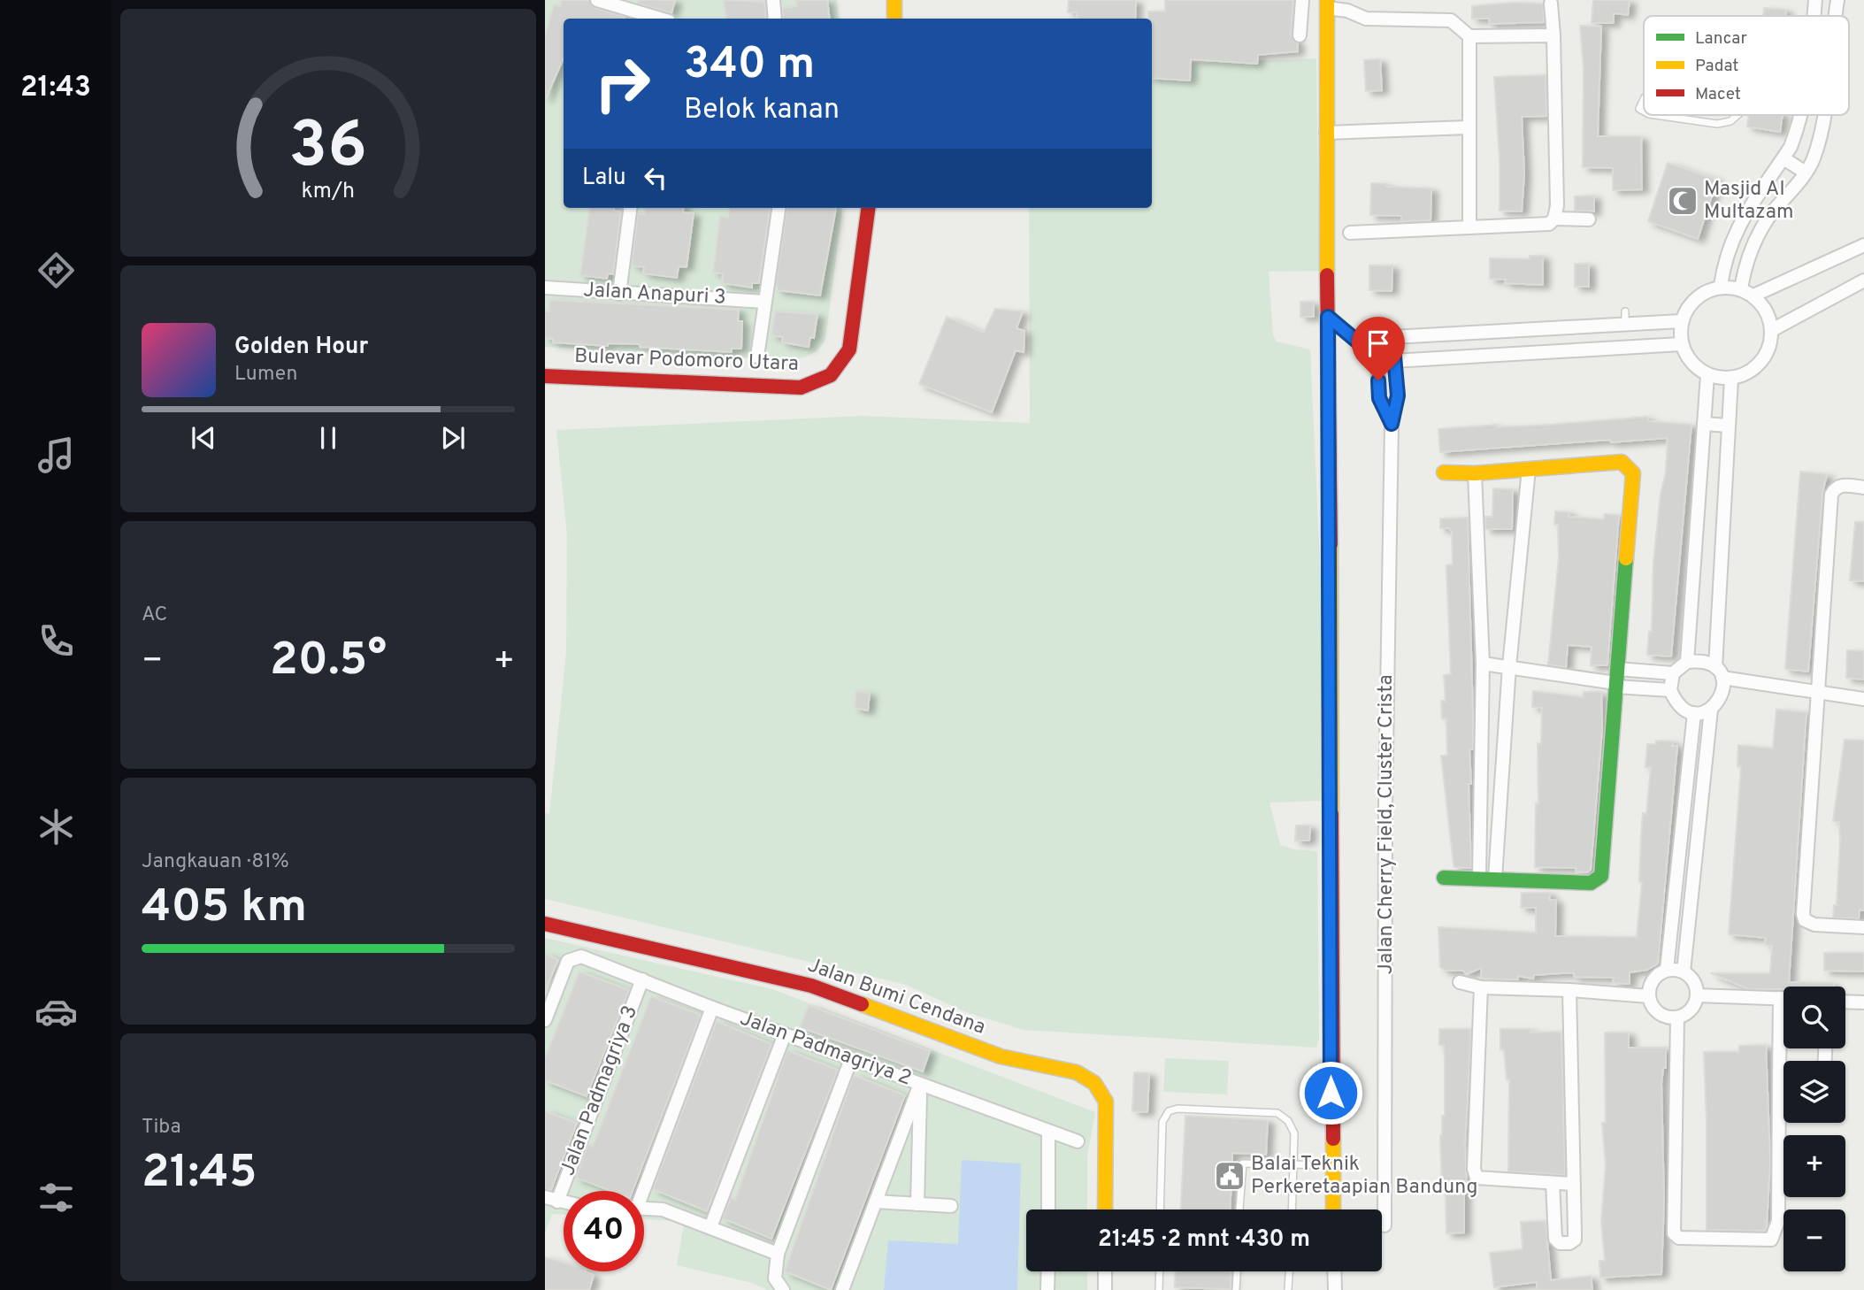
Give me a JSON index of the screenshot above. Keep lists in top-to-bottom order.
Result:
{
  "streets": {
    "street": [
      "Jalan Anapuri 3",
      "Bulevar Podomoro Utara",
      "Jalan Cherry Field, Cluster Crista",
      "Jalan Bumi Cendana",
      "Jalan Padmagriya 2",
      "Jalan Padmagriya 3"
    ]
  },
  "crossings": [
    ["Jalan Padmagriya 2", "Jalan Padmagriya 3"]
  ],
  "places": {
    "mosque": ["Masjid Al Multazam"],
    "public building": ["Balai Teknik Perkeretaapian Bandung"]
  },
  "legend": ["Lancar", "Padat", "Macet"],
  "page": {
    "tabs": "21:43",
    "turn": ["340 m", "Belok kanan"],
    "then": "Lalu",
    "song": ["Golden Hour", "Lumen"],
    "tile": [
      "AC",
      ["Jangkauan · 81%", "405 km"],
      ["Tiba", "21:45"]
    ],
    "heat": ["−", "20.5°", "+"],
    "map_buttons": ["+", "−"],
    "limit": "40",
    "trip": "21:45 · 2 mnt · 430 m",
    "gauge": ["36", "km/h"]
  }
}
